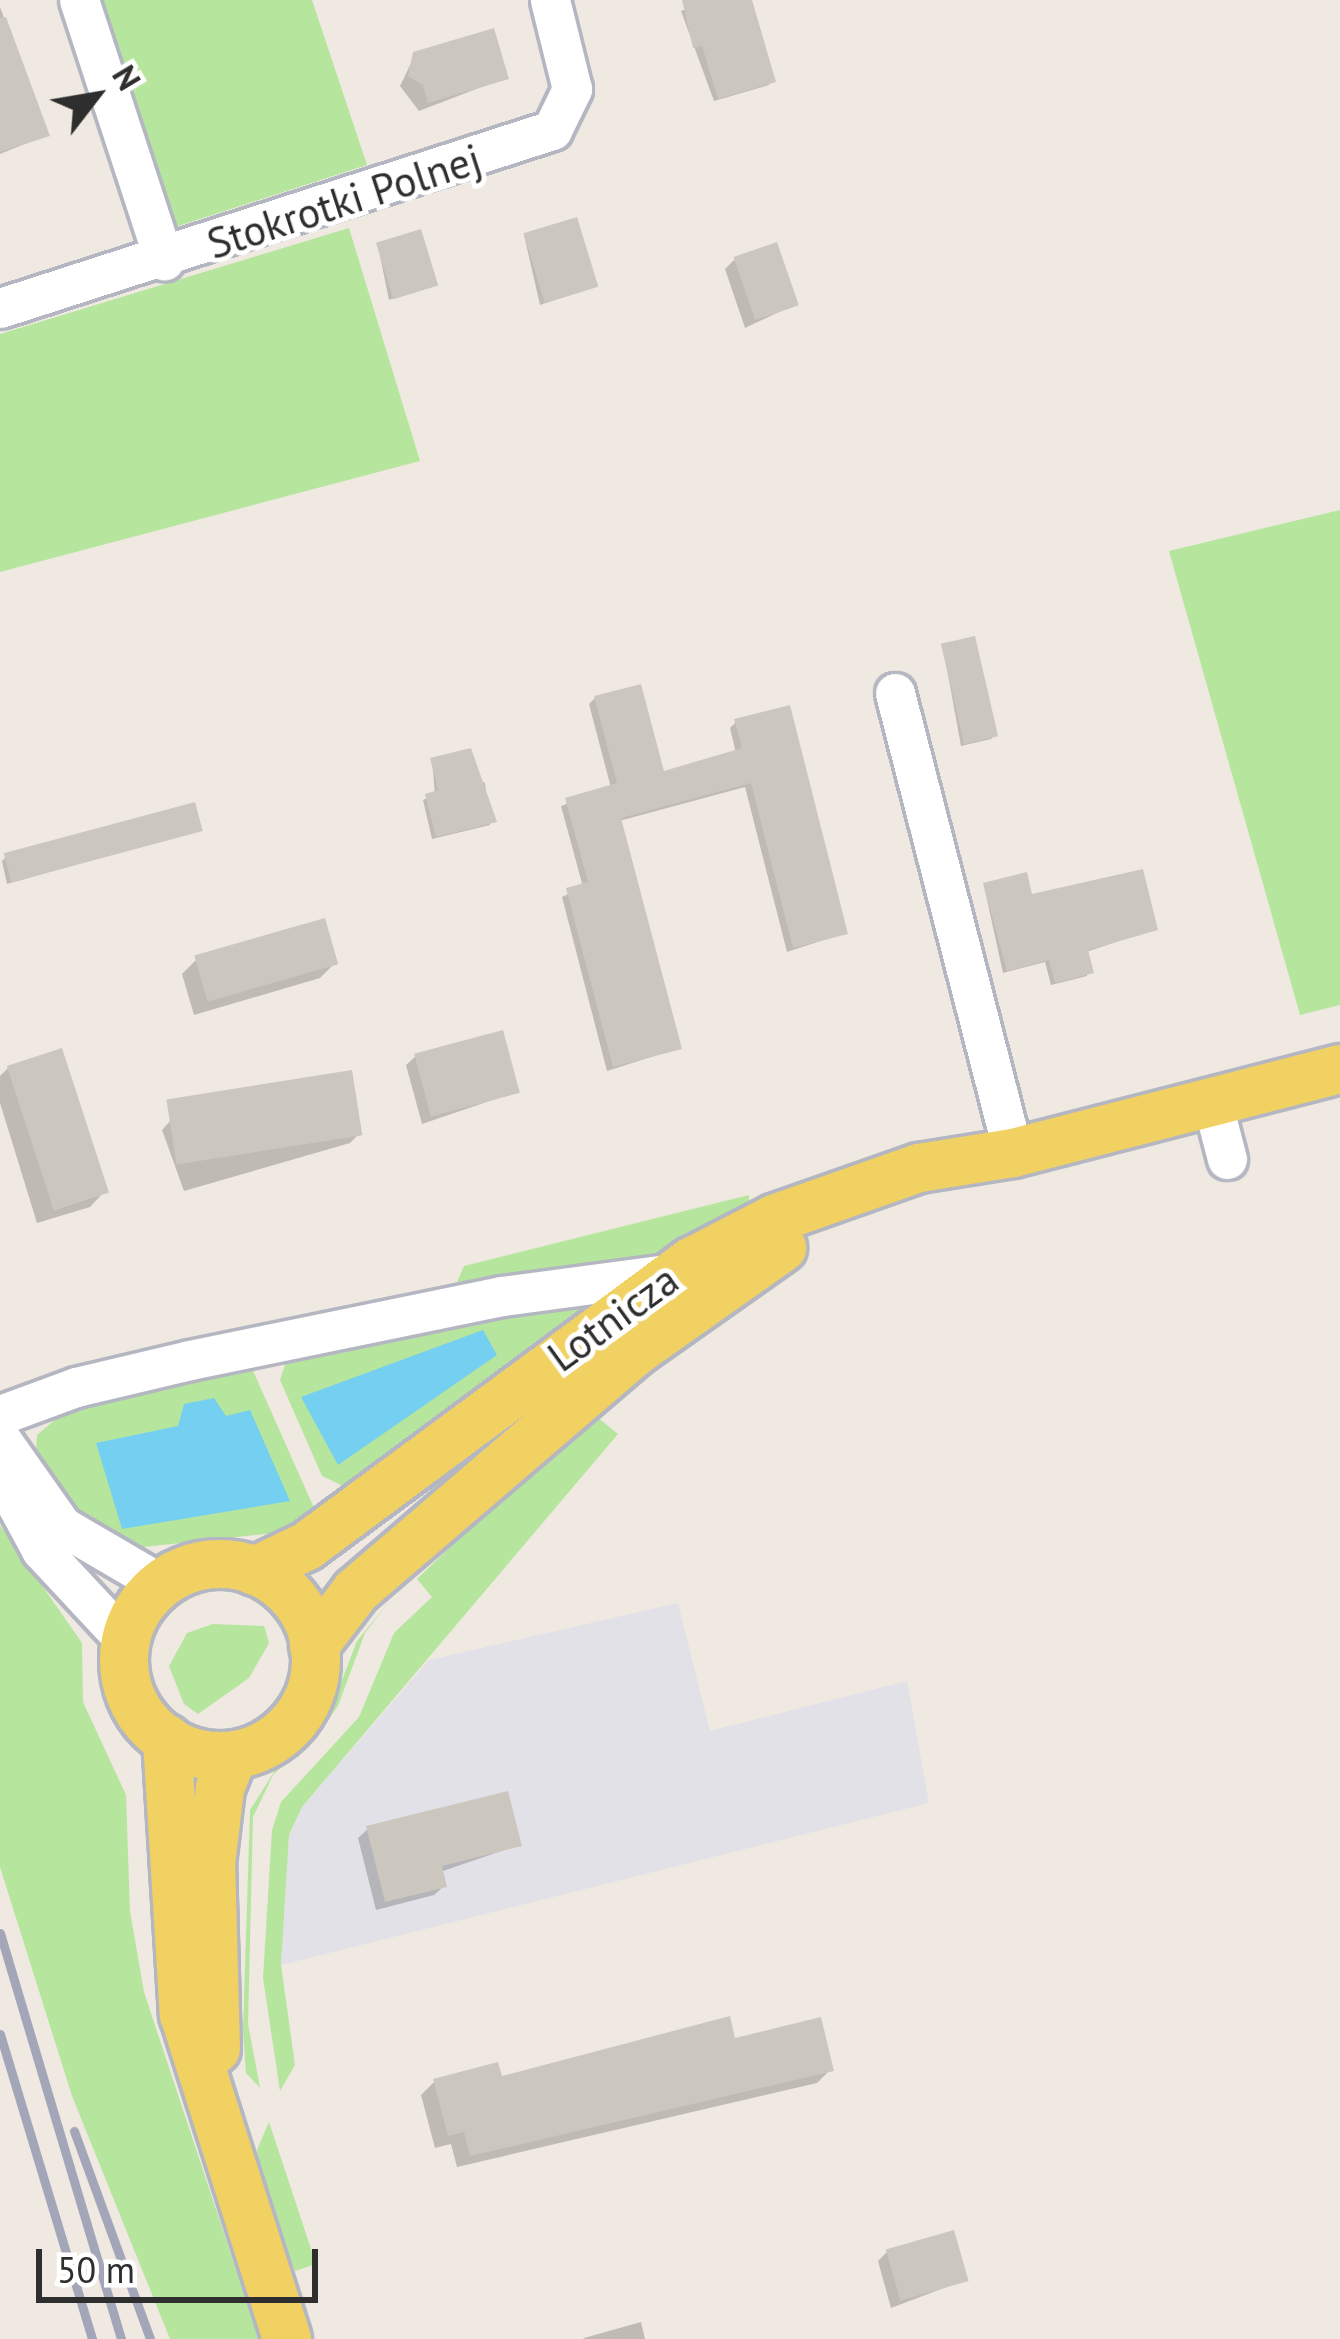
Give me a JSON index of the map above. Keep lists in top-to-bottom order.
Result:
{
  "streets": {
    "main road": ["Lotnicza"],
    "street": ["Stokrotki Polnej"]
  },
  "scale_bar": "50 m",
  "north": "top right"
}
